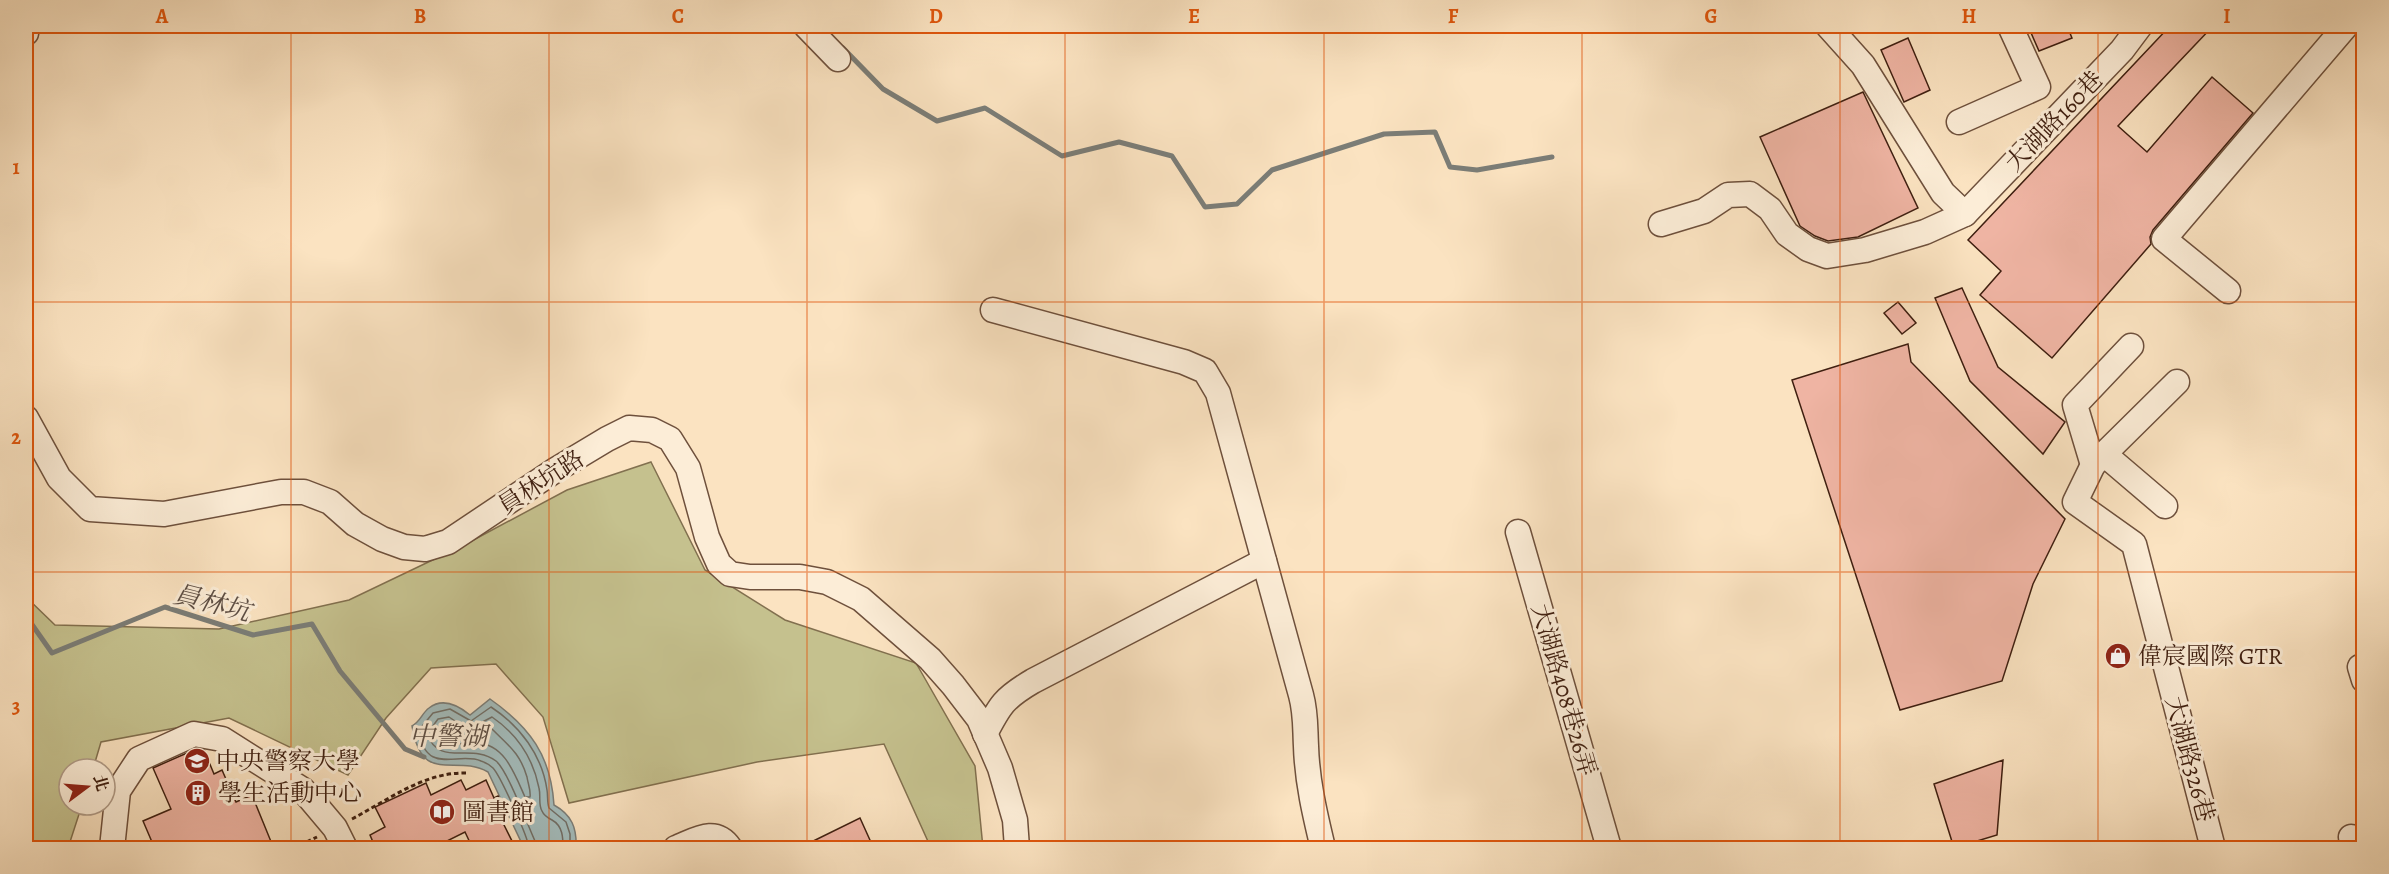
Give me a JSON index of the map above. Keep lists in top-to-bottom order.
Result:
{
  "streets": {
    "street": [
      "大湖路160巷",
      "員林坑路",
      "大湖路408巷26弄",
      "大湖路326巷"
    ]
  },
  "water": ["員林坑", "中警湖"],
  "places": {
    "shop": ["偉宸國際 GTR"],
    "school or university": ["中央警察大學"],
    "building": ["學生活動中心"],
    "library": ["圖書館"]
  },
  "north": "right",
  "grid": {
    "columns": [
      "A",
      "B",
      "C",
      "D",
      "E",
      "F",
      "G",
      "H",
      "I"
    ],
    "rows": ["1", "2", "3"]
  }
}
